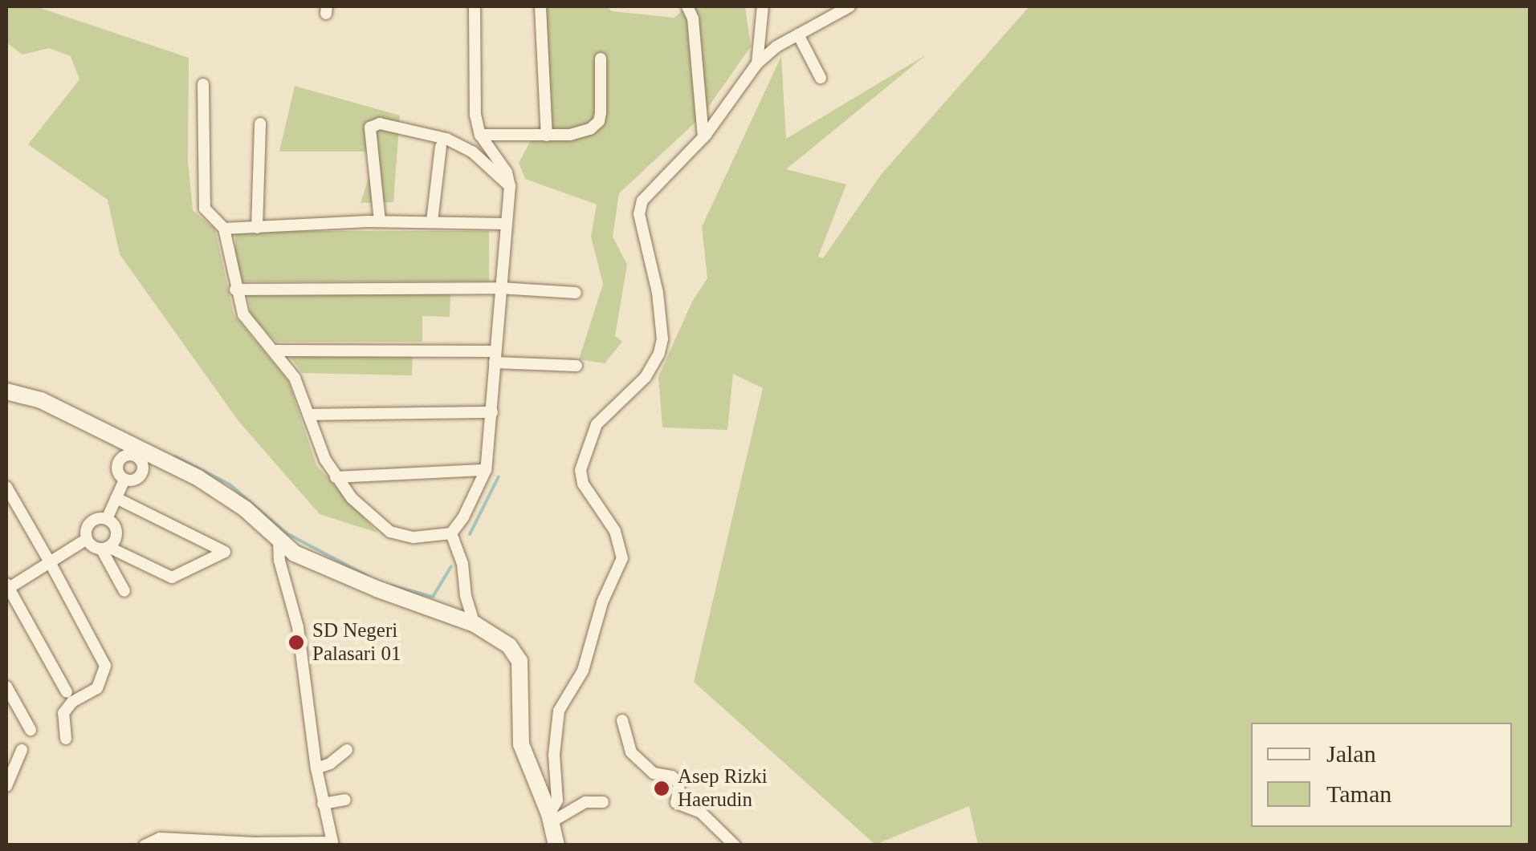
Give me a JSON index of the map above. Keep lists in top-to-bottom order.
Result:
{
  "places": ["SD Negeri Palasari 01", "Asep Rizki Haerudin"],
  "legend": ["Jalan", "Taman"]
}
